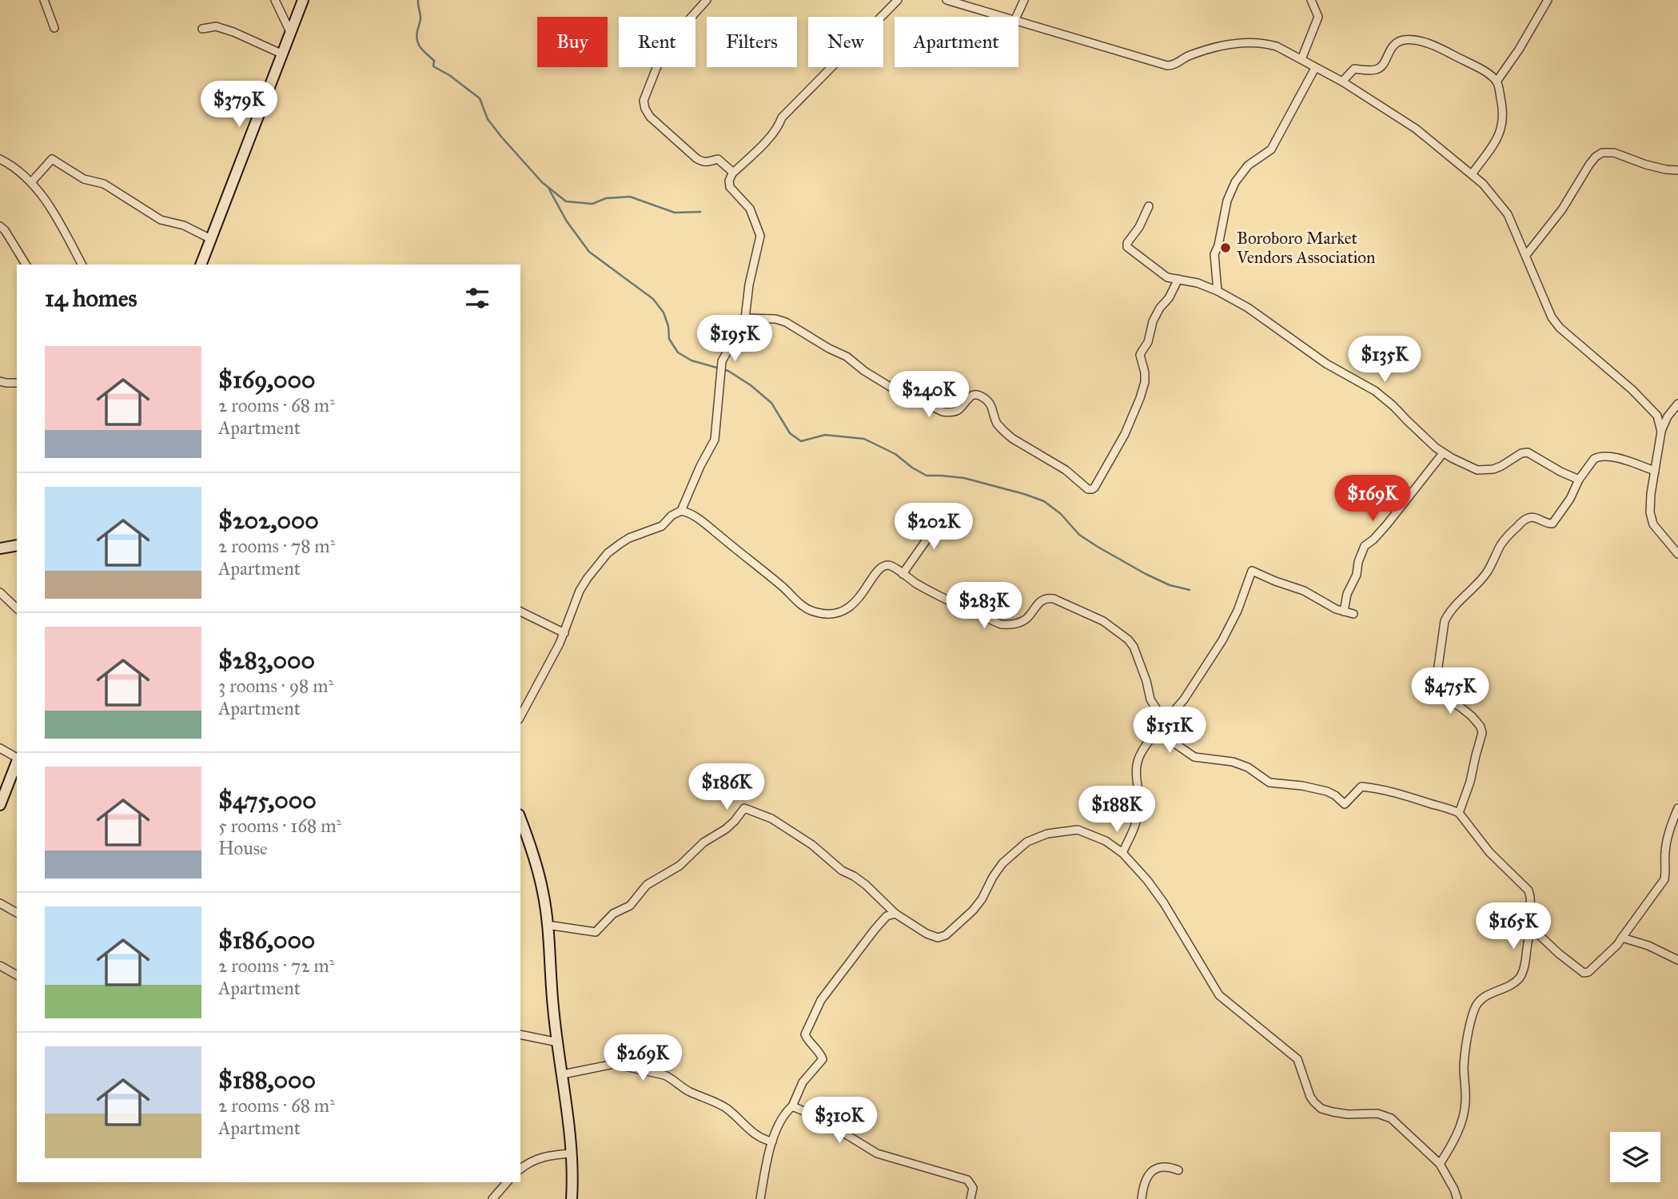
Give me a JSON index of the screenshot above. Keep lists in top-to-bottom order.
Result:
{
  "places": ["Boroboro Market Vendors Association"],
  "page": {
    "chip": [
      "Buy",
      "Rent",
      "Filters",
      "New",
      "Apartment"
    ],
    "price": [
      "$379K",
      "$195K",
      "$135K",
      "$240K",
      "$169K",
      "$202K",
      "$283K",
      "$475K",
      "$151K",
      "$186K",
      "$188K",
      "$165K",
      "$269K",
      "$310K"
    ],
    "heading": "14 homes",
    "list": [
      {
        "name": "$169,000",
        "note": "2 rooms · 68 m² · Apartment"
      },
      {
        "name": "$202,000",
        "note": "2 rooms · 78 m² · Apartment"
      },
      {
        "name": "$283,000",
        "note": "3 rooms · 98 m² · Apartment"
      },
      {
        "name": "$475,000",
        "note": "5 rooms · 168 m² · House"
      },
      {
        "name": "$186,000",
        "note": "2 rooms · 72 m² · Apartment"
      },
      {
        "name": "$188,000",
        "note": "2 rooms · 68 m² · Apartment"
      }
    ]
  }
}
